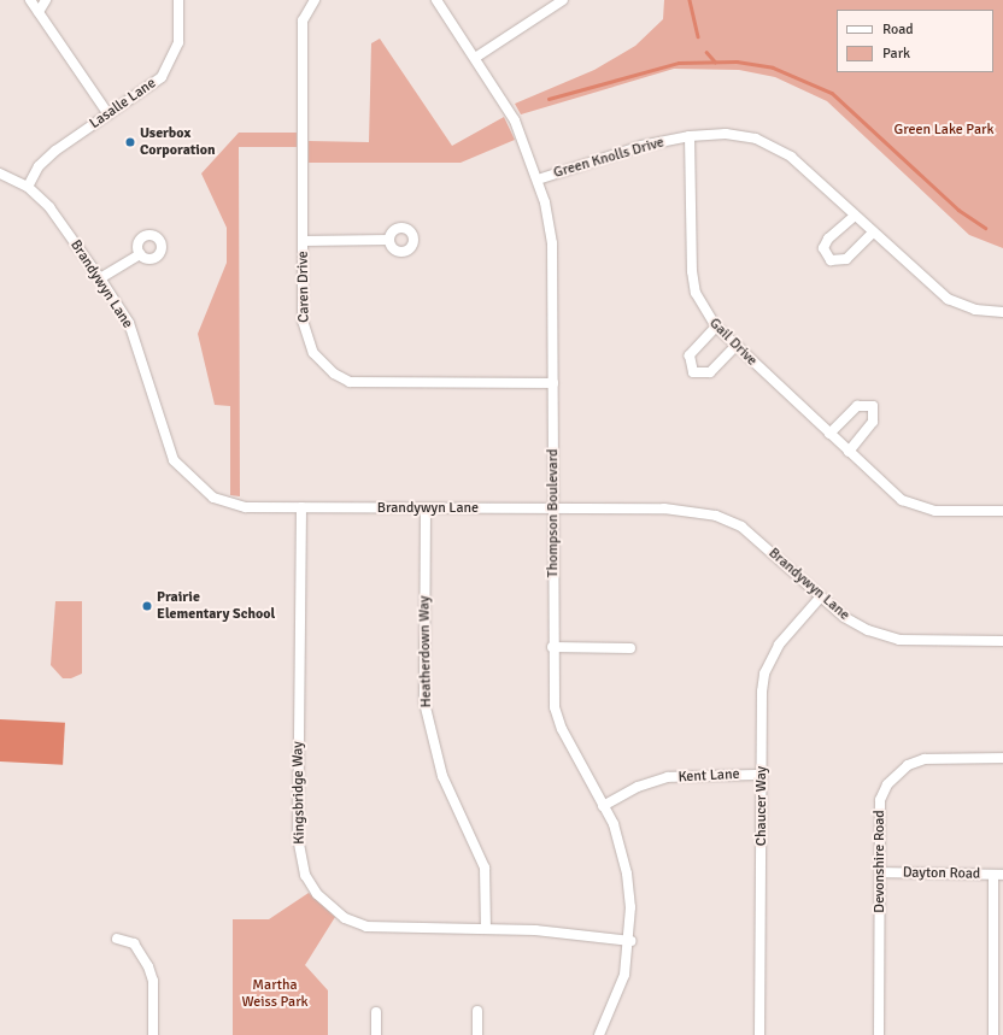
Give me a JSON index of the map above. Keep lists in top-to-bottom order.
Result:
{
  "streets": {
    "street": [
      "Lasalle Lane",
      "Green Knolls Drive",
      "Brandywyn Lane",
      "Caren Drive",
      "Gail Drive",
      "Thompson Boulevard",
      "Heatherdown Way",
      "Kent Lane",
      "Kingsbridge Way",
      "Chaucer Way",
      "Devonshire Road",
      "Dayton Road"
    ]
  },
  "crossings": [
    ["Lasalle Lane", "Brandywyn Lane"],
    ["Green Knolls Drive", "Gail Drive"],
    ["Green Knolls Drive", "Thompson Boulevard"],
    ["Brandywyn Lane", "Thompson Boulevard"],
    ["Brandywyn Lane", "Heatherdown Way"],
    ["Brandywyn Lane", "Kingsbridge Way"],
    ["Brandywyn Lane", "Chaucer Way"],
    ["Caren Drive", "Thompson Boulevard"],
    ["Thompson Boulevard", "Kent Lane"],
    ["Thompson Boulevard", "Kingsbridge Way"],
    ["Heatherdown Way", "Kingsbridge Way"],
    ["Kent Lane", "Chaucer Way"],
    ["Devonshire Road", "Dayton Road"]
  ],
  "parks": ["Green Lake Park", "Martha Weiss Park"],
  "places": ["Userbox Corporation", "Prairie Elementary School"],
  "legend": ["Road", "Park"]
}
